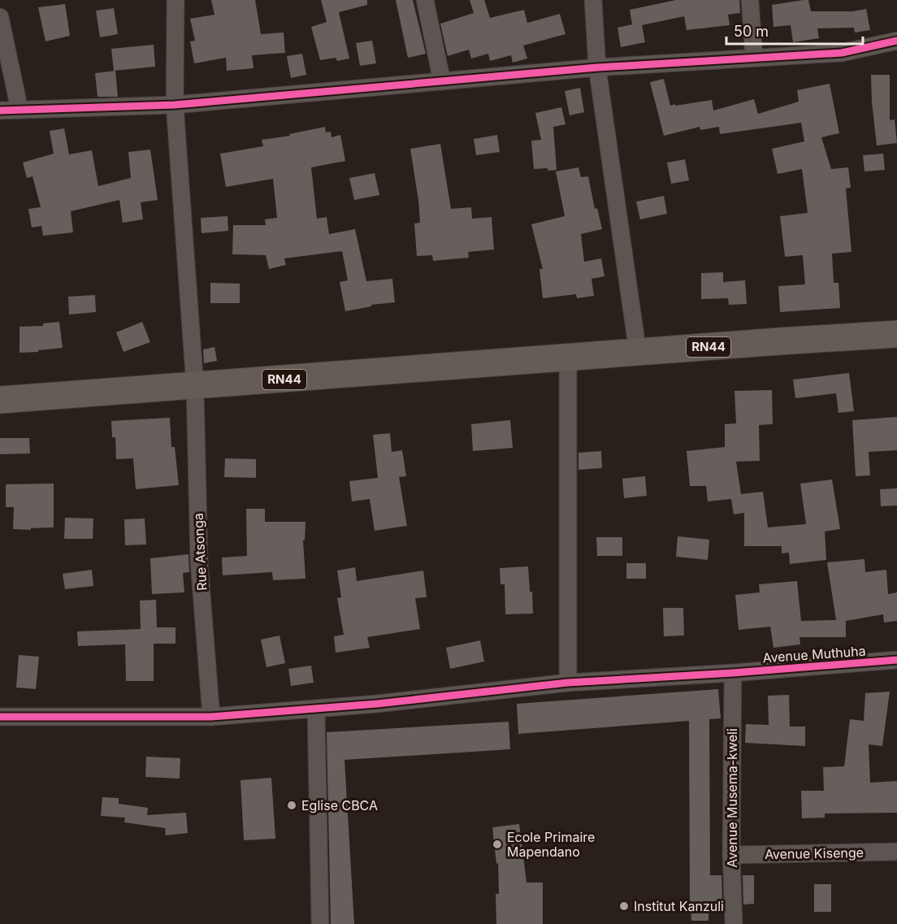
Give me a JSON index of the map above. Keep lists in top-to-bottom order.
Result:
{
  "streets": {
    "main road": ["RN44"],
    "street": [
      "Rue Atsonga",
      "Avenue Muthuha",
      "Avenue Musema-kweli",
      "Avenue Kisenge"
    ]
  },
  "crossings": [
    ["RN44", "Rue Atsonga"],
    ["Rue Atsonga", "Avenue Muthuha"],
    ["Avenue Muthuha", "Avenue Musema-kweli"],
    ["Avenue Musema-kweli", "Avenue Kisenge"]
  ],
  "places": ["Eglise CBCA", "Ecole Primaire Mapendano", "Institut Kanzuli"],
  "scale_bar": "50 m"
}
